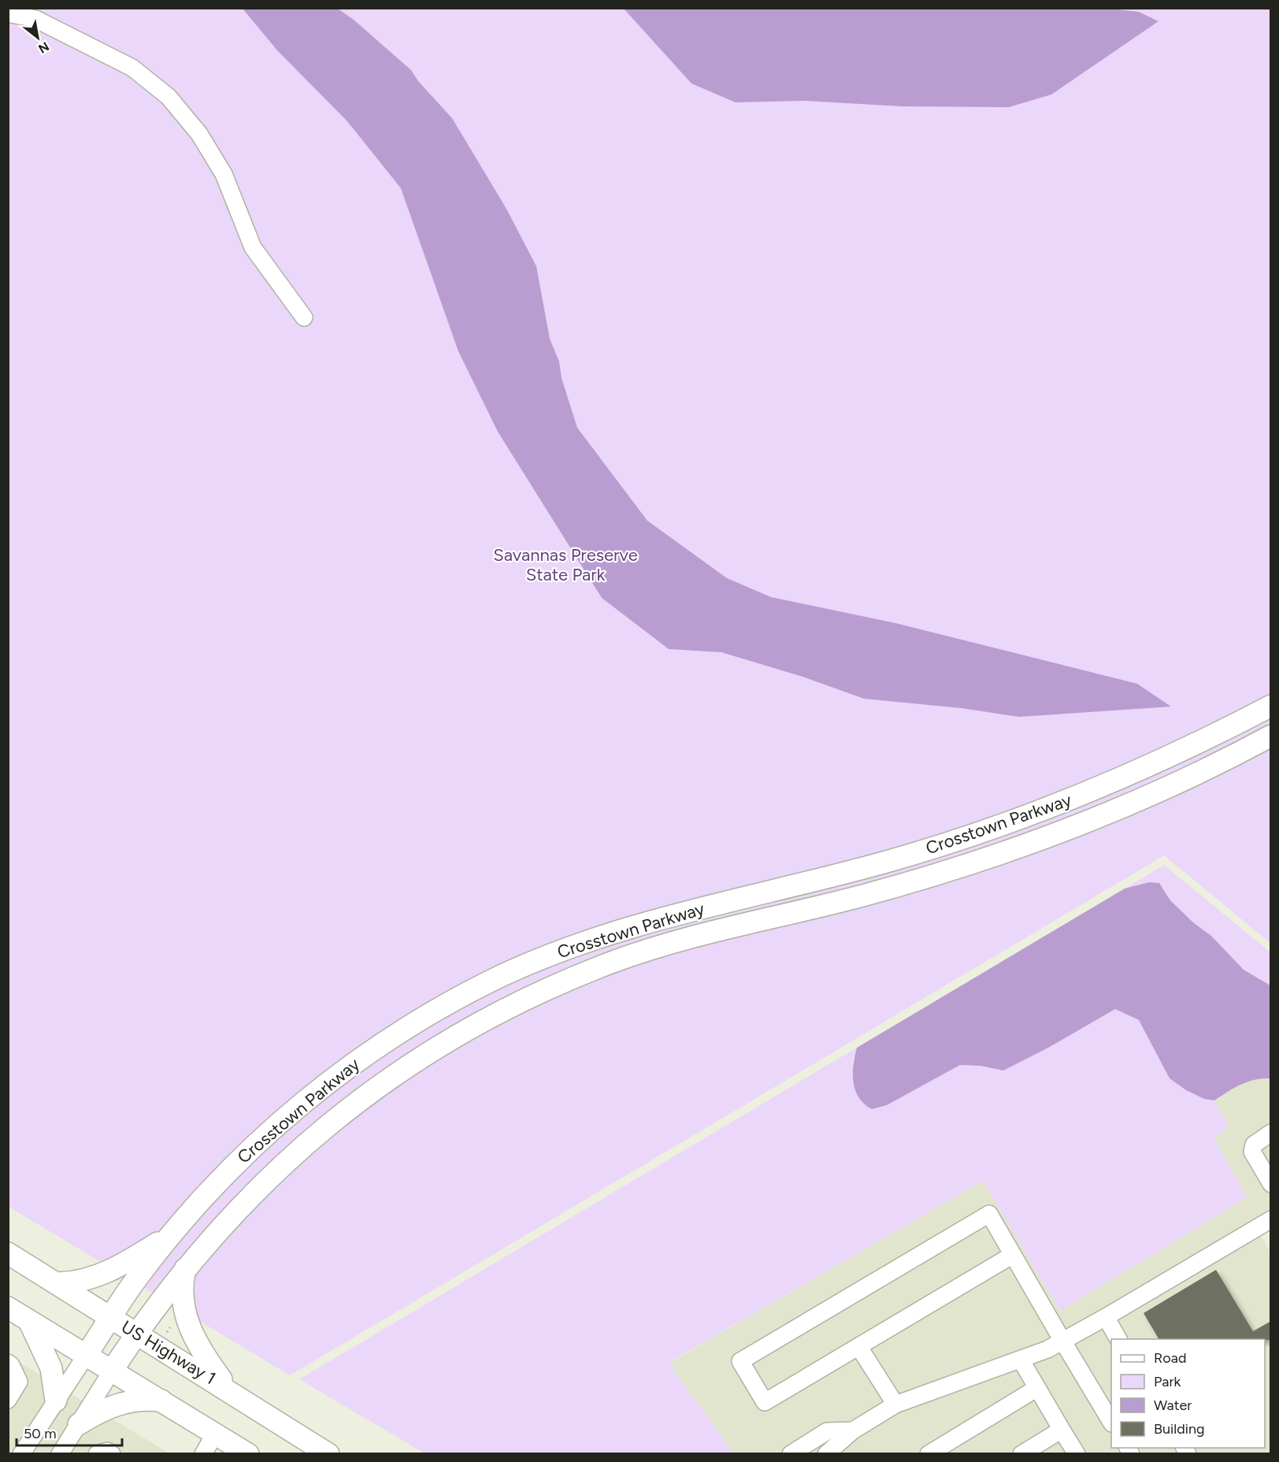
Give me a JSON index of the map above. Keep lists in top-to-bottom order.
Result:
{
  "streets": {
    "main road": ["Crosstown Parkway", "US Highway 1"]
  },
  "crossings": [
    ["Crosstown Parkway", "US Highway 1"]
  ],
  "parks": ["Savannas Preserve State Park"],
  "legend": [
    "Road",
    "Park",
    "Water",
    "Building"
  ],
  "scale_bar": "50 m",
  "north": "bottom right"
}
